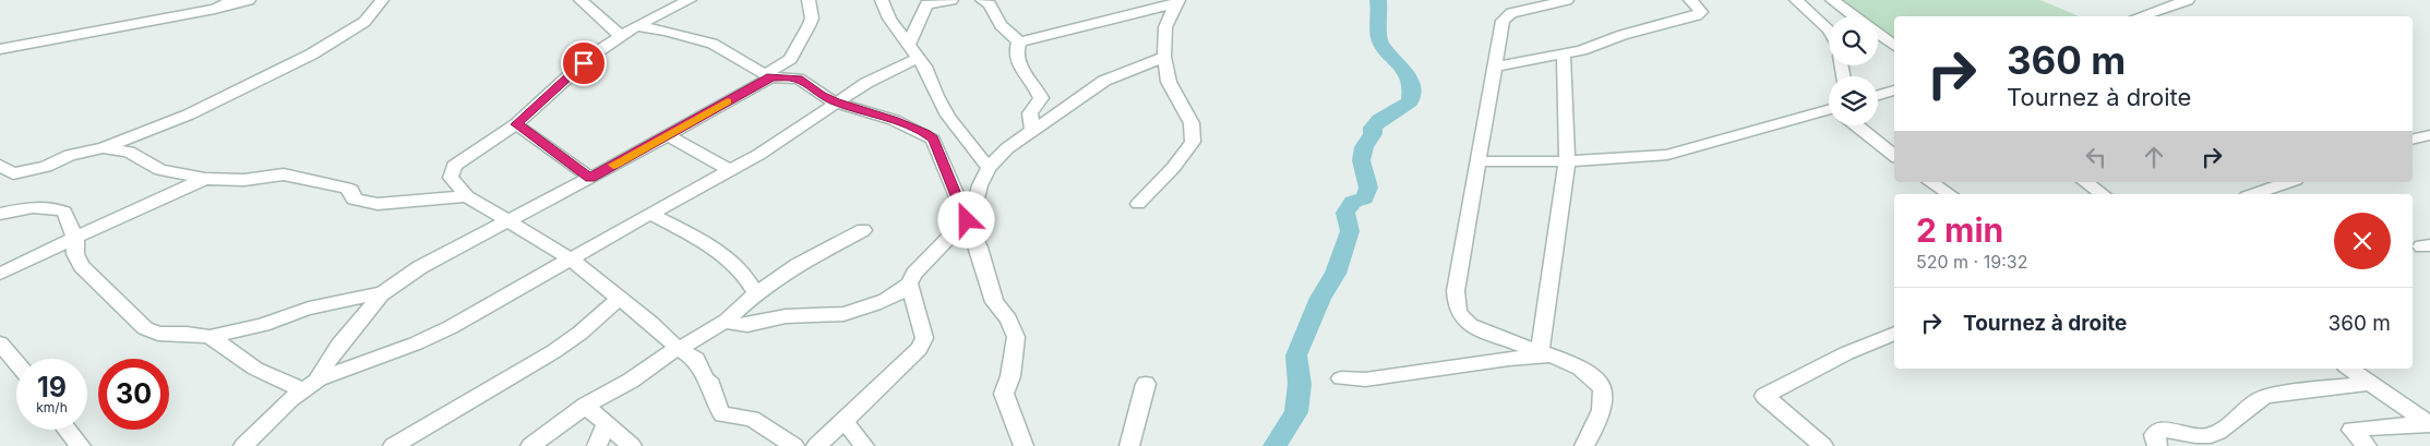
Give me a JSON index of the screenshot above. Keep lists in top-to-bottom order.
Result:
{
  "page": {
    "turn": ["360 m", "Tournez à droite"],
    "heading": ["2 min", "520 m · 19:32"],
    "list": [
      {
        "name": "Tournez à droite",
        "value": "360 m"
      }
    ],
    "speed": "19 km/h",
    "limit": "30"
  }
}
